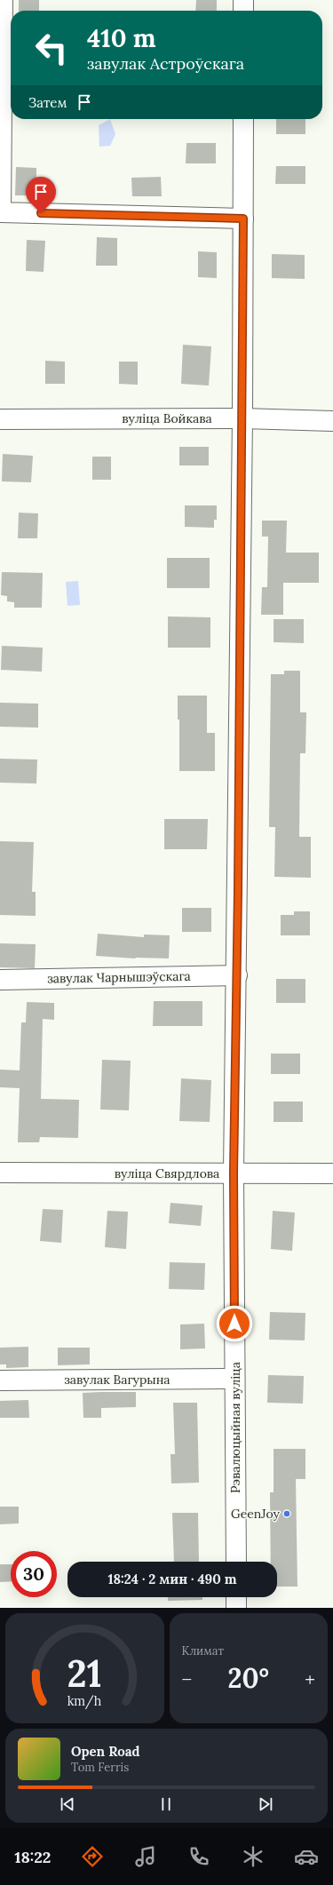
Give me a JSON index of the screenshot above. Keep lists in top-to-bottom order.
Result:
{
  "streets": {
    "street": [
      "вуліца Войкава",
      "завулак Чарнышэўскага",
      "вуліца Свярдлова",
      "завулак Вагурына",
      "Рэвалюцыйная вуліца"
    ]
  },
  "crossings": [
    ["вуліца Войкава", "Рэвалюцыйная вуліца"],
    ["завулак Чарнышэўскага", "Рэвалюцыйная вуліца"],
    ["вуліца Свярдлова", "Рэвалюцыйная вуліца"],
    ["завулак Вагурына", "Рэвалюцыйная вуліца"]
  ],
  "places": ["GeenJoy"],
  "page": {
    "turn": ["410 m", "завулак Астроўскага"],
    "then": "Затем",
    "limit": "30",
    "trip": "18:24 · 2 мин · 490 m",
    "tile": "Климат",
    "heat": ["−", "20°", "+"],
    "song": ["Open Road", "Tom Ferris"],
    "tabs": "18:22",
    "gauge": ["21", "km/h"]
  }
}
